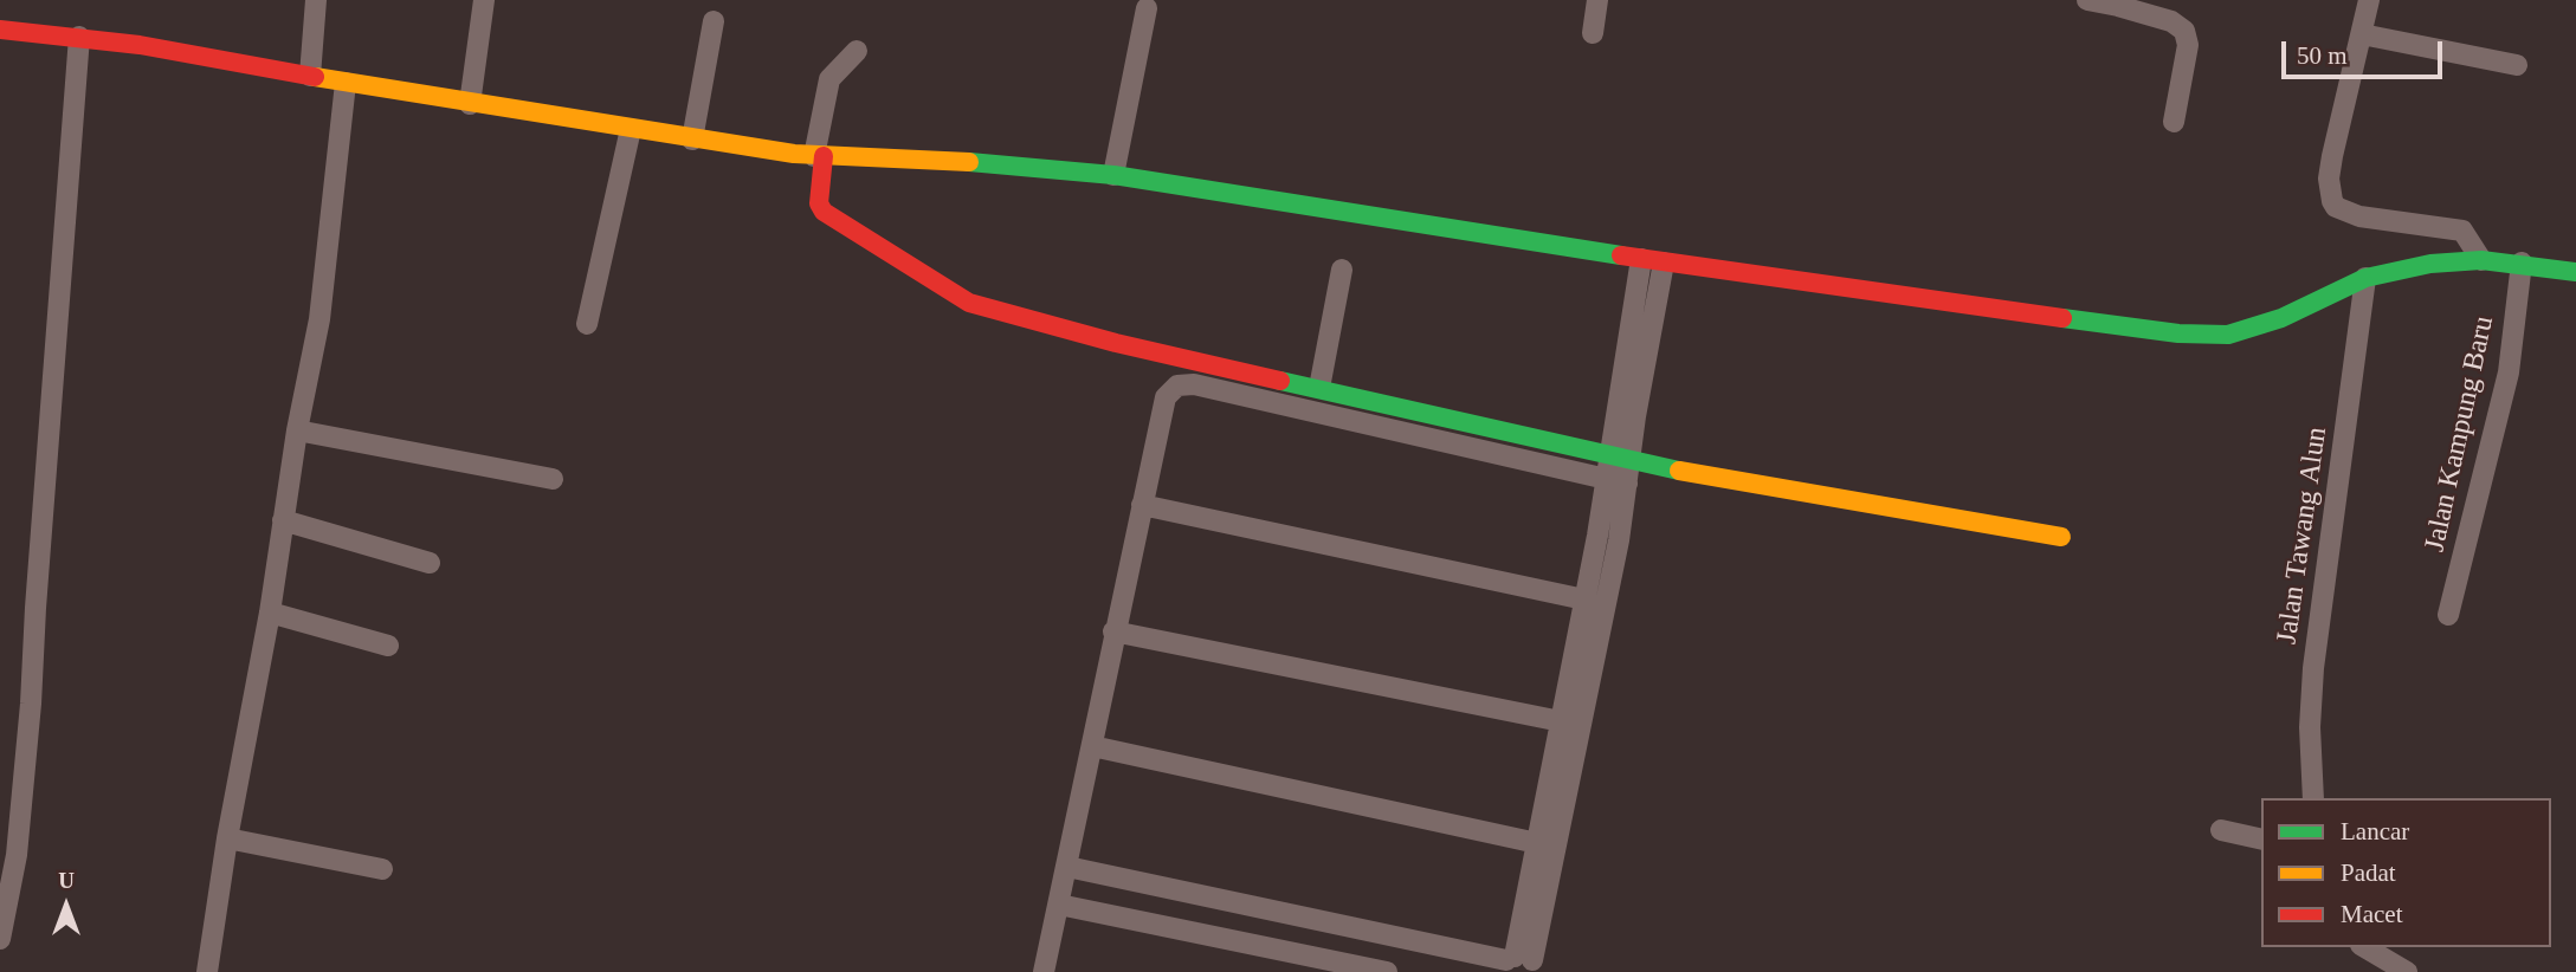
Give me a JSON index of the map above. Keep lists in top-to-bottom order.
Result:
{
  "streets": {
    "street": ["Jalan Kampung Baru", "Jalan Tawang Alun"]
  },
  "legend": ["Lancar", "Padat", "Macet"],
  "scale_bar": "50 m",
  "north": "top"
}
